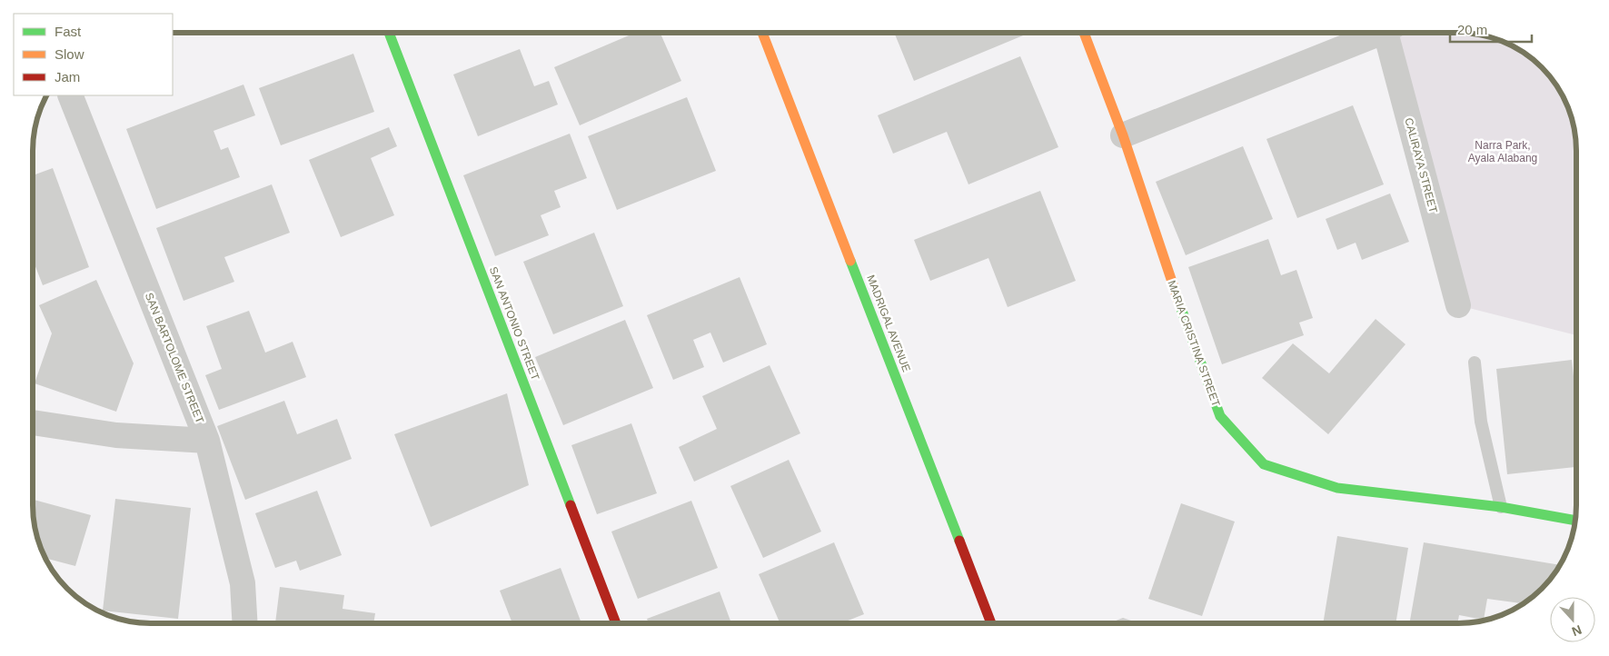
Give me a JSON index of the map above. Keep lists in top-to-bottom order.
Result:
{
  "streets": {
    "street": [
      "CALIRAYA STREET",
      "SAN ANTONIO STREET",
      "MADRIGAL AVENUE",
      "MARIA CRISTINA STREET",
      "SAN BARTOLOME STREET"
    ]
  },
  "parks": ["Narra Park, Ayala Alabang"],
  "legend": ["Fast", "Slow", "Jam"],
  "scale_bar": "20 m",
  "north": "bottom"
}
